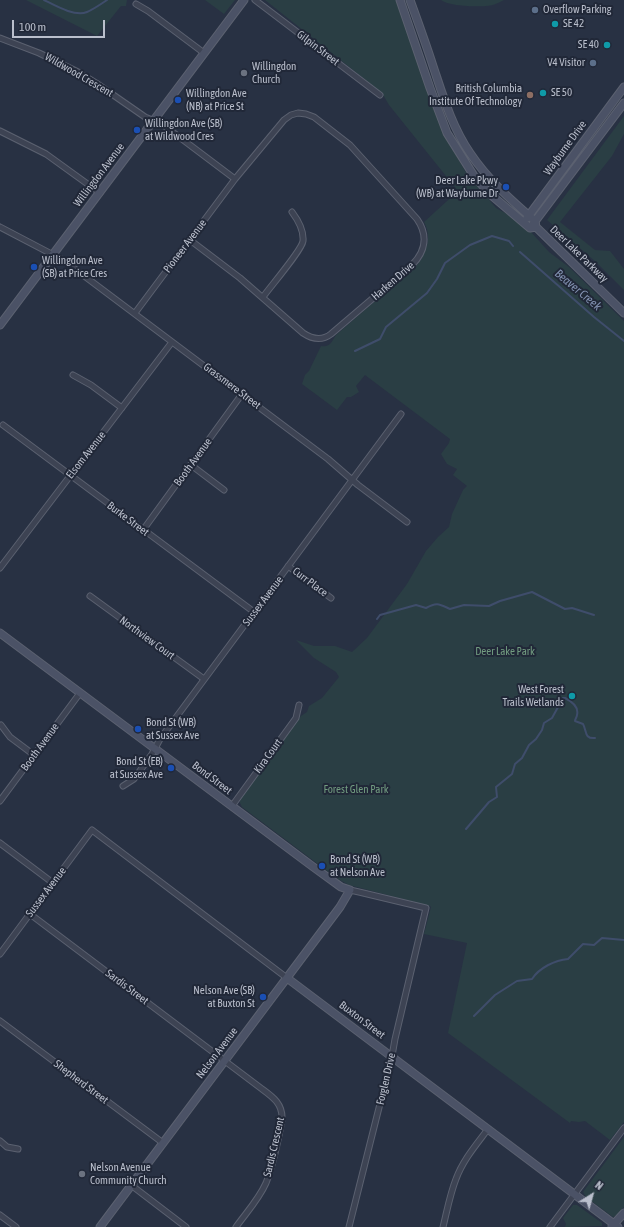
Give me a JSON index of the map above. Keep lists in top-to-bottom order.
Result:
{
  "streets": {
    "street": [
      "Gilpin Street",
      "Wildwood Crescent",
      "Wayburne Drive",
      "Willingdon Avenue",
      "Pioneer Avenue",
      "Deer Lake Parkway",
      "Harken Drive",
      "Grassmere Street",
      "Elsom Avenue",
      "Booth Avenue",
      "Burke Street",
      "Curr Place",
      "Sussex Avenue",
      "Northview Court",
      "Kira Court",
      "Bond Street",
      "Sardis Street",
      "Buxton Street",
      "Nelson Avenue",
      "Forglen Drive",
      "Shepherd Street",
      "Sardis Crescent"
    ]
  },
  "crossings": [
    ["Wildwood Crescent", "Willingdon Avenue"],
    ["Wildwood Crescent", "Pioneer Avenue"],
    ["Wildwood Crescent", "Harken Drive"],
    ["Wayburne Drive", "Deer Lake Parkway"],
    ["Willingdon Avenue", "Grassmere Street"],
    ["Pioneer Avenue", "Harken Drive"],
    ["Pioneer Avenue", "Grassmere Street"],
    ["Grassmere Street", "Elsom Avenue"],
    ["Grassmere Street", "Booth Avenue"],
    ["Grassmere Street", "Sussex Avenue"],
    ["Elsom Avenue", "Burke Street"],
    ["Booth Avenue", "Burke Street"],
    ["Booth Avenue", "Bond Street"],
    ["Burke Street", "Sussex Avenue"],
    ["Curr Place", "Sussex Avenue"],
    ["Sussex Avenue", "Northview Court"],
    ["Sussex Avenue", "Bond Street"],
    ["Sussex Avenue", "Sardis Street"],
    ["Sussex Avenue", "Buxton Street"],
    ["Kira Court", "Bond Street"],
    ["Bond Street", "Nelson Avenue"],
    ["Bond Street", "Forglen Drive"],
    ["Sardis Street", "Nelson Avenue"],
    ["Sardis Street", "Sardis Crescent"],
    ["Buxton Street", "Nelson Avenue"],
    ["Buxton Street", "Forglen Drive"],
    ["Nelson Avenue", "Shepherd Street"],
    ["Nelson Avenue", "Sardis Crescent"]
  ],
  "water": ["Beaver Creek"],
  "parks": ["Deer Lake Park", "Forest Glen Park"],
  "places": [
    "Overflow Parking",
    "SE 42",
    "SE 40",
    "V4 Visitor",
    "Willingdon Church",
    "SE 50",
    "British Columbia Institute Of Technology",
    "Willingdon Ave (NB) at Price St",
    "Willingdon Ave (SB) at Wildwood Cres",
    "Deer Lake Pkwy (WB) at Wayburne Dr",
    "Willingdon Ave (SB) at Price Cres",
    "West Forest Trails Wetlands",
    "Bond St (WB) at Sussex Ave",
    "Bond St (EB) at Sussex Ave",
    "Bond St (WB) at Nelson Ave",
    "Nelson Ave (SB) at Buxton St",
    "Nelson Avenue Community Church"
  ],
  "scale_bar": "100 m",
  "north": "top right"
}
